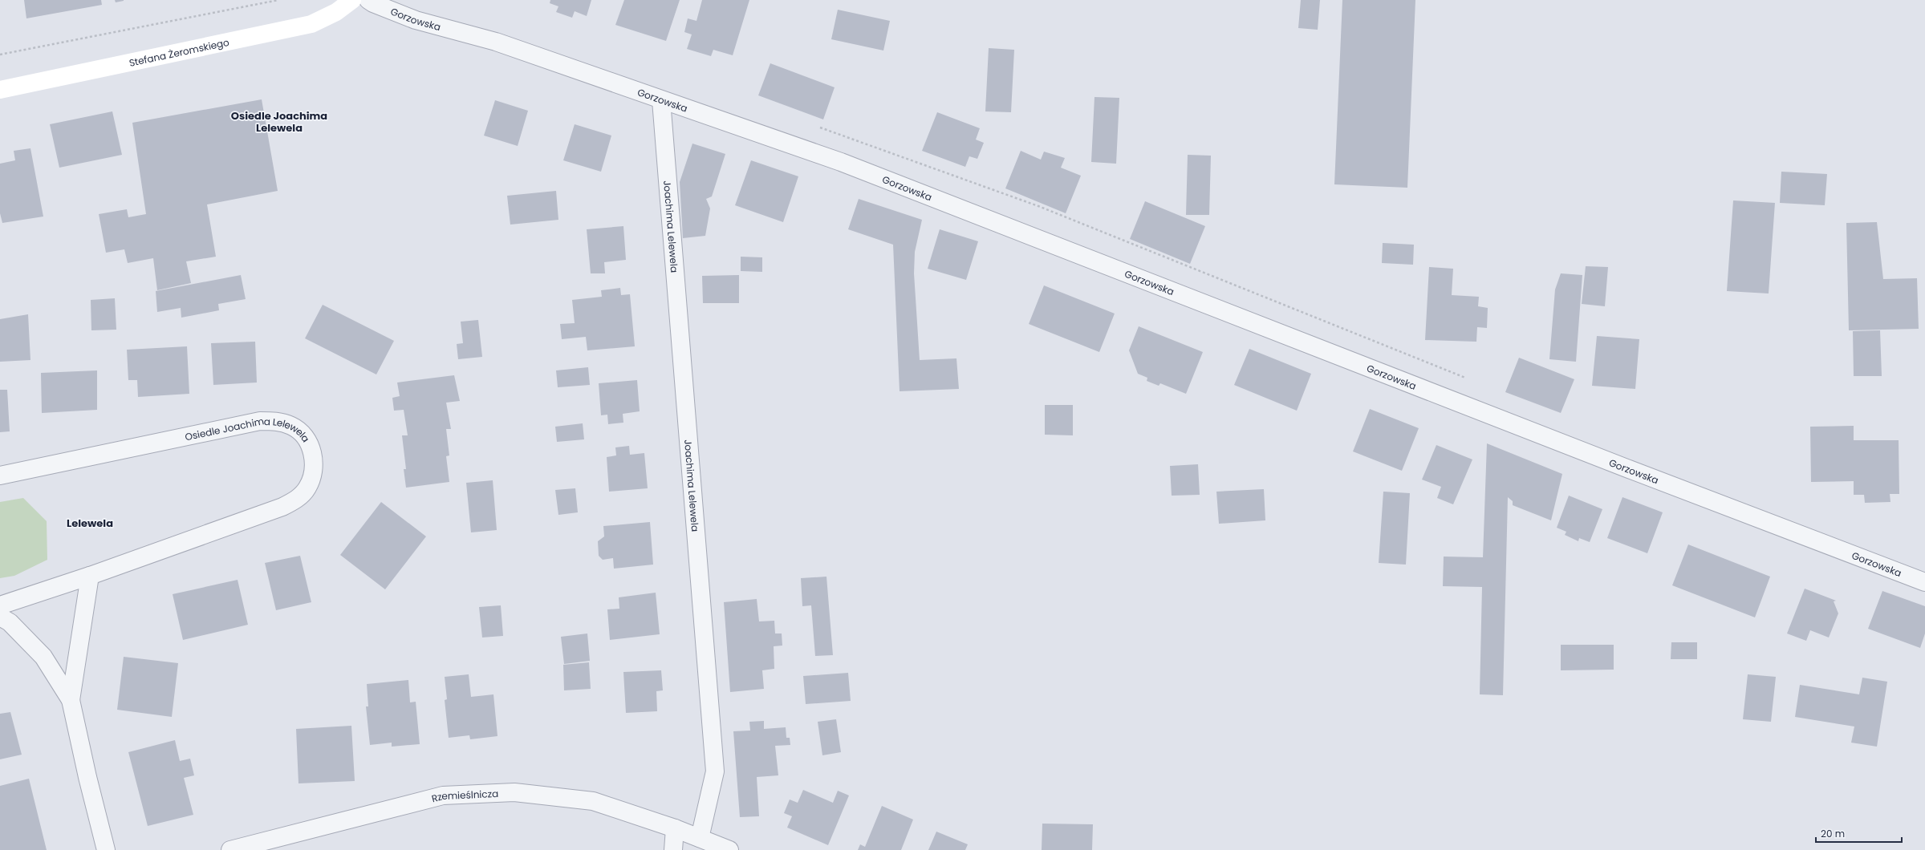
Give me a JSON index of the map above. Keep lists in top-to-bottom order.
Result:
{
  "streets": {
    "main road": ["Stefana Żeromskiego"],
    "street": [
      "Gorzowska",
      "Joachima Lelewela",
      "Osiedle Joachima Lelewela",
      "Rzemieślnicza"
    ]
  },
  "crossings": [
    ["Gorzowska", "Joachima Lelewela"],
    ["Joachima Lelewela", "Rzemieślnicza"]
  ],
  "districts": ["Osiedle Joachima Lelewela", "Lelewela"],
  "scale_bar": "20 m"
}
